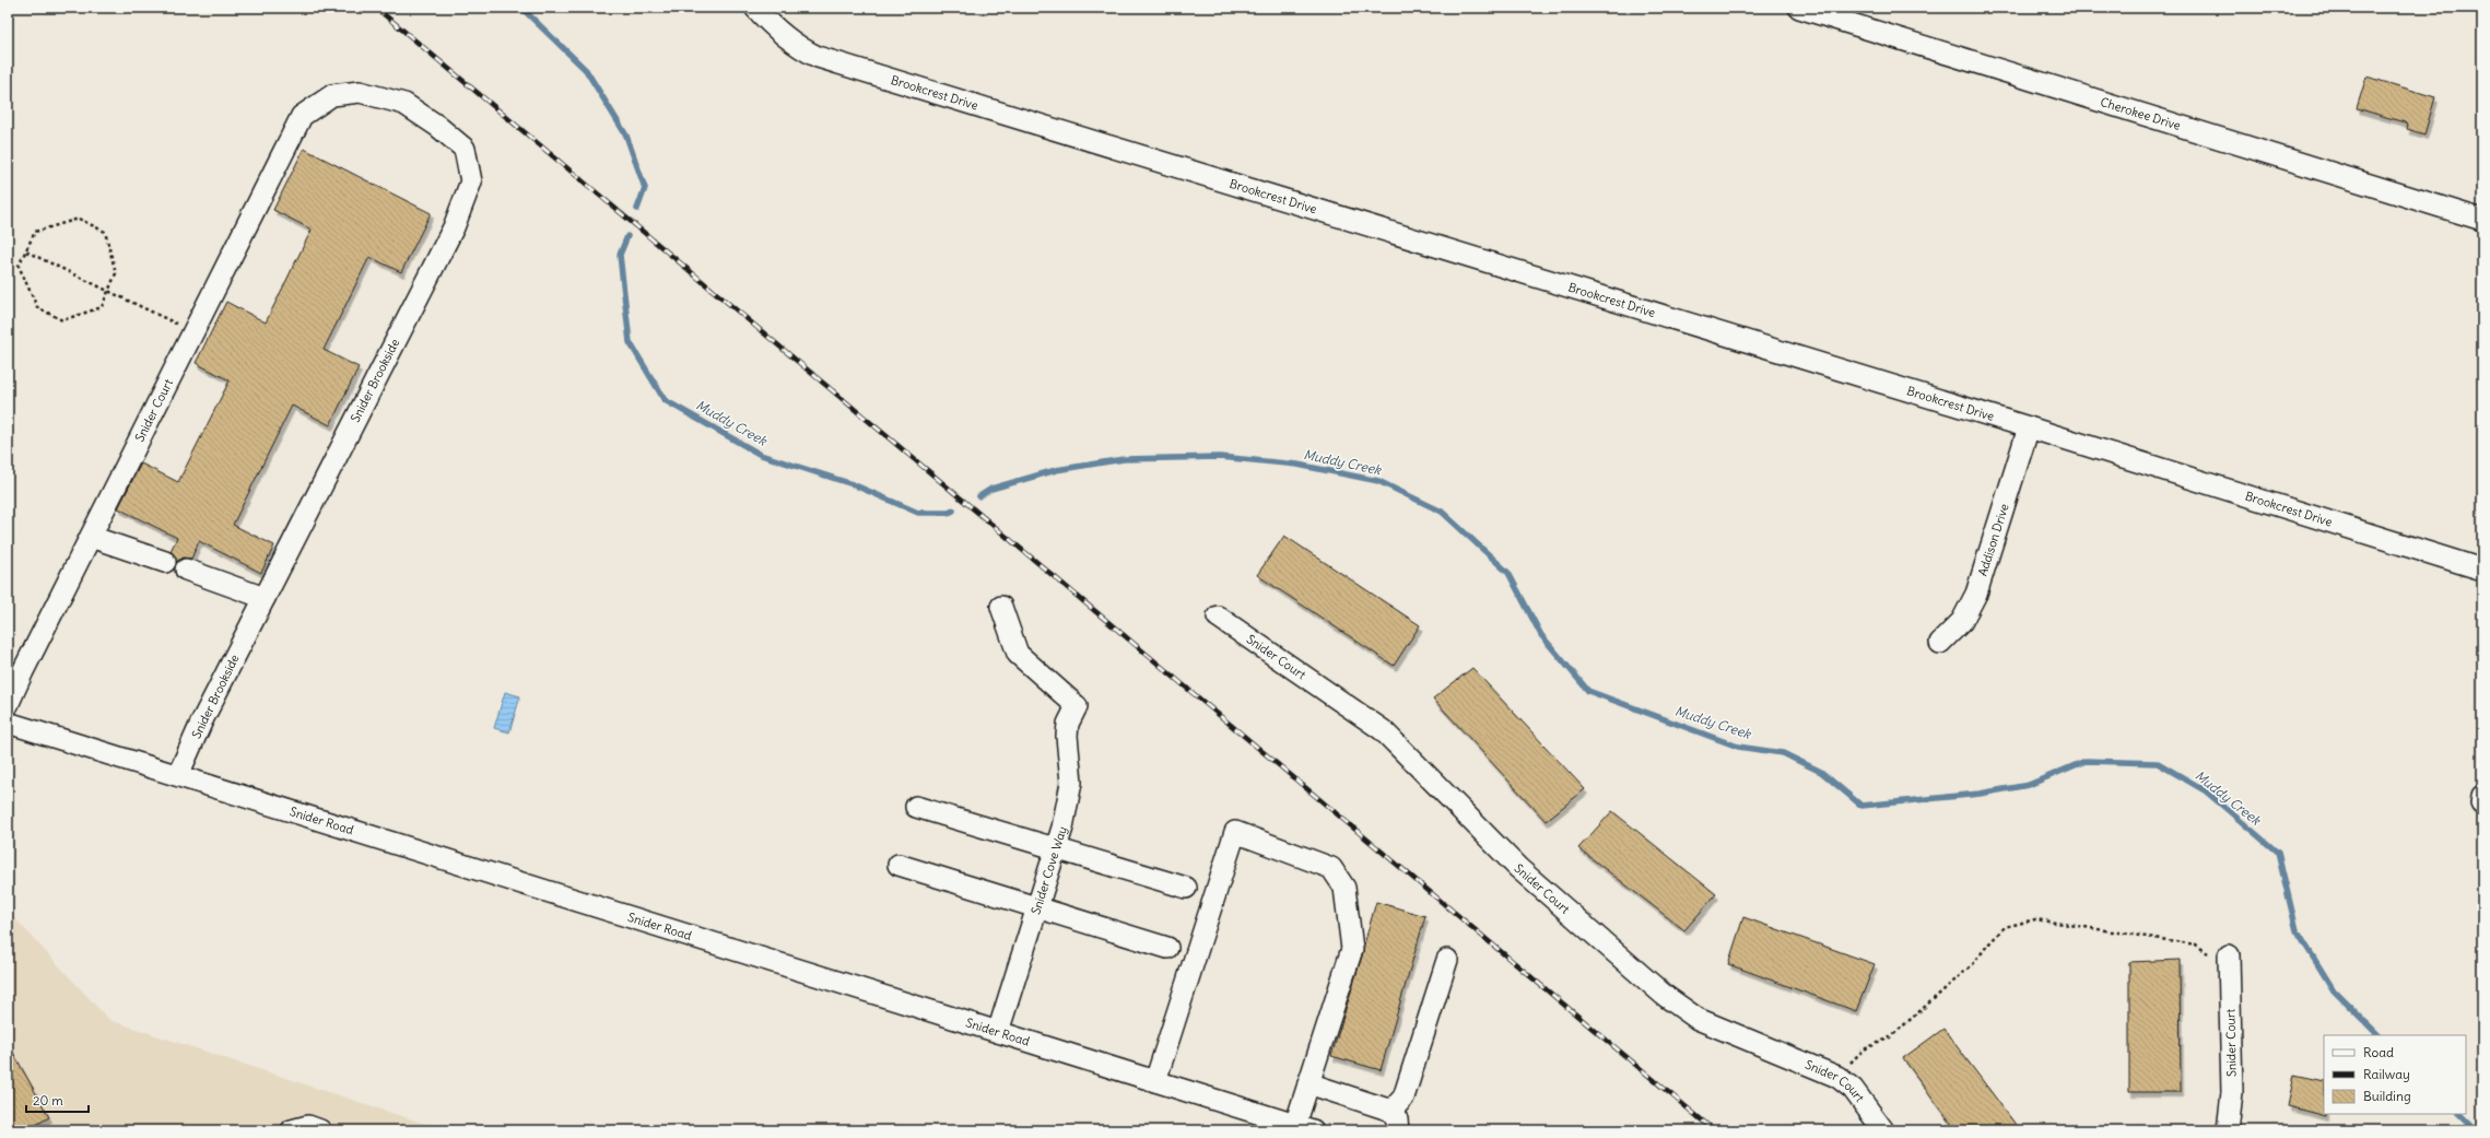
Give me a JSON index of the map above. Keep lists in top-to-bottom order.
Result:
{
  "streets": {
    "street": [
      "Brookcrest Drive",
      "Cherokee Drive",
      "Snider Brookside",
      "Snider Court",
      "Addison Drive",
      "Snider Road",
      "Snider Cove Way"
    ]
  },
  "crossings": [
    ["Brookcrest Drive", "Addison Drive"],
    ["Snider Brookside", "Snider Court"],
    ["Snider Brookside", "Snider Road"],
    ["Snider Road", "Snider Cove Way"]
  ],
  "water": ["Muddy Creek"],
  "legend": ["Road", "Railway", "Building"],
  "scale_bar": "20 m"
}
